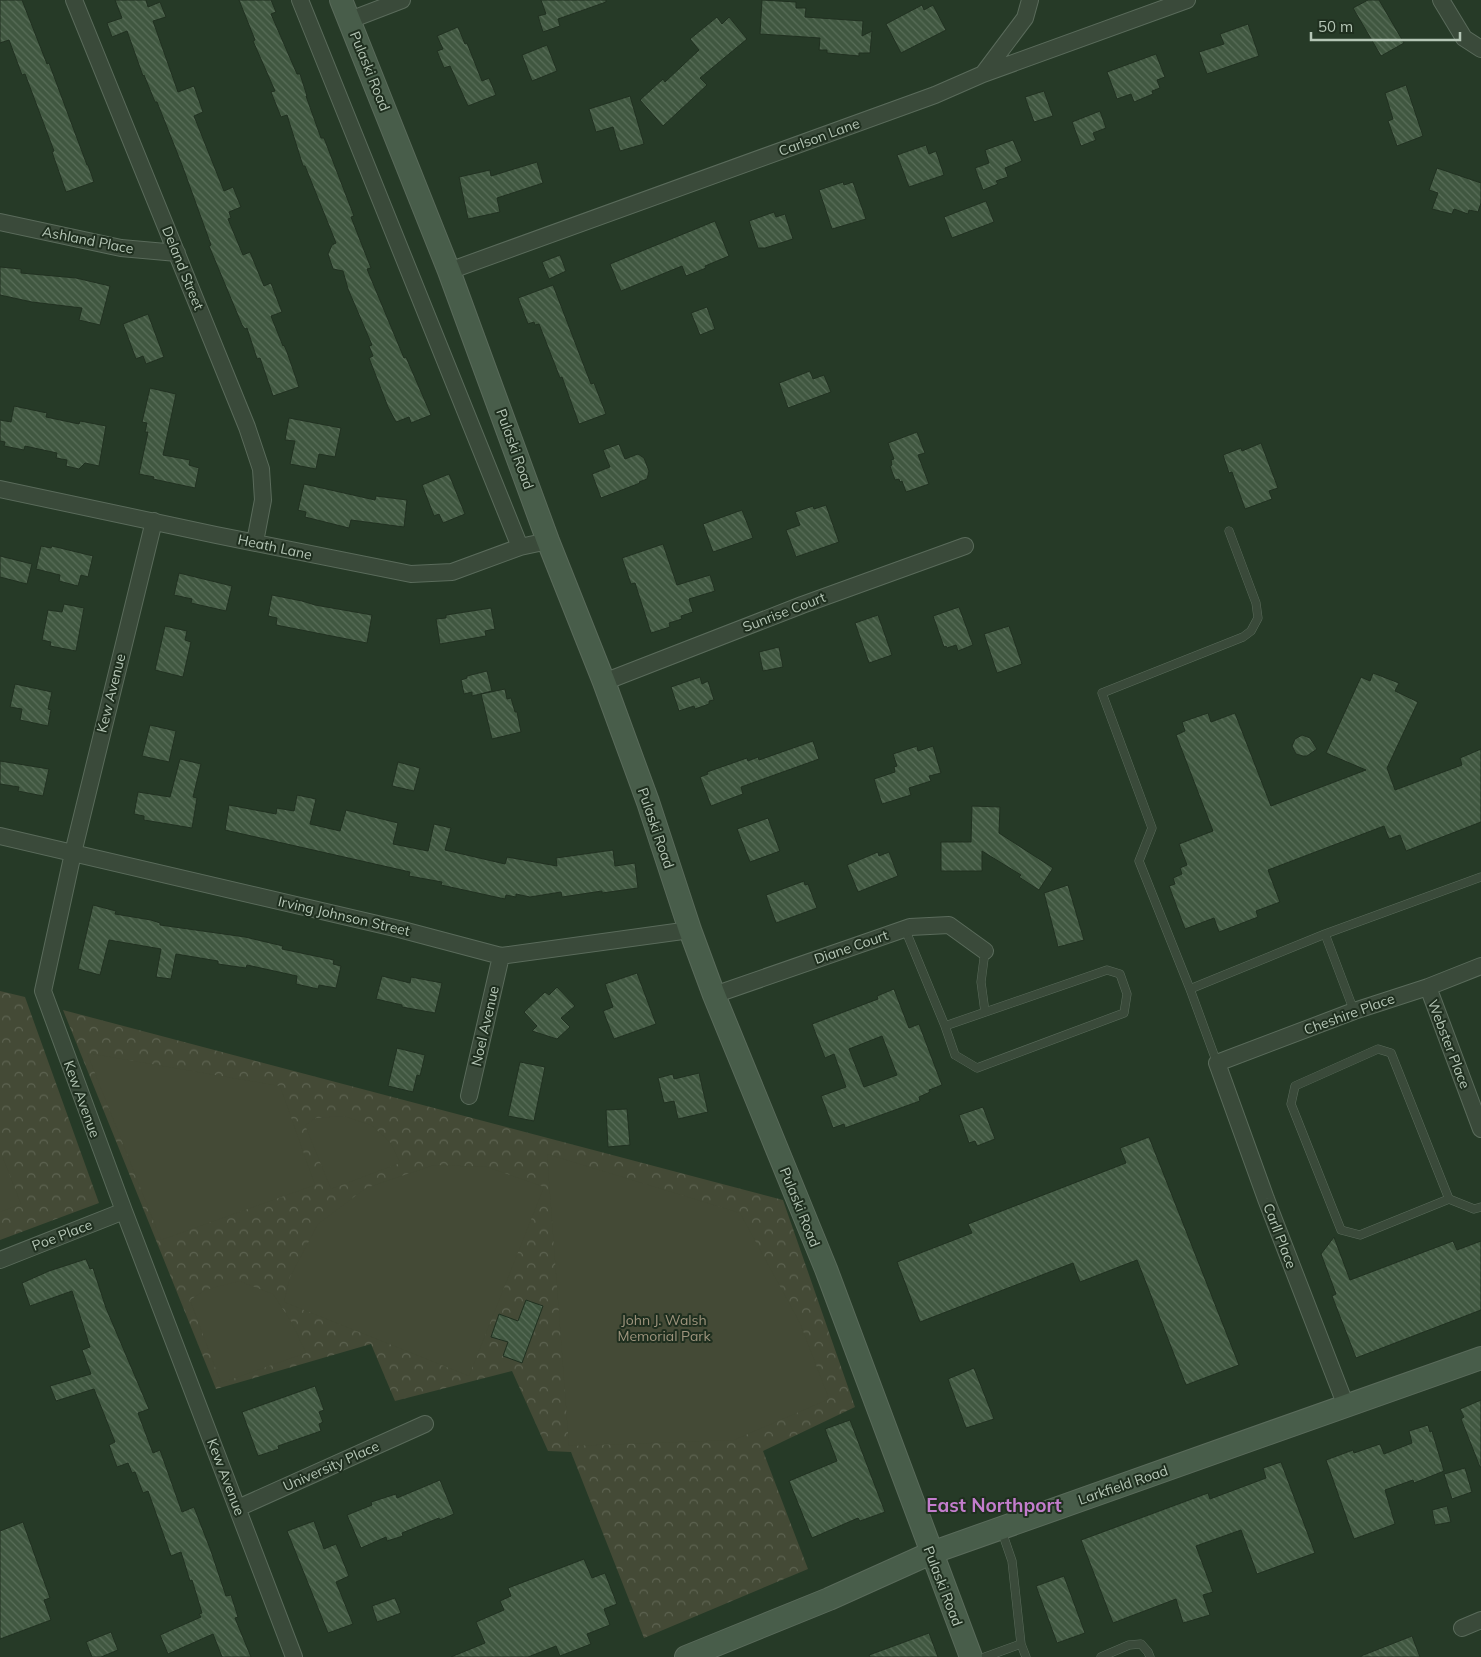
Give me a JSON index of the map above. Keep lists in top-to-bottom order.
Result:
{
  "streets": {
    "main road": ["Pulaski Road", "Larkfield Road"],
    "street": [
      "Carlson Lane",
      "Ashland Place",
      "Deland Street",
      "Heath Lane",
      "Sunrise Court",
      "Kew Avenue",
      "Irving Johnson Street",
      "Diane Court",
      "Cheshire Place",
      "Noel Avenue",
      "Webster Place",
      "Poe Place",
      "Carll Place",
      "University Place"
    ]
  },
  "crossings": [
    ["Pulaski Road", "Carlson Lane"],
    ["Pulaski Road", "Heath Lane"],
    ["Pulaski Road", "Sunrise Court"],
    ["Pulaski Road", "Irving Johnson Street"],
    ["Pulaski Road", "Diane Court"],
    ["Pulaski Road", "Larkfield Road"],
    ["Ashland Place", "Deland Street"],
    ["Deland Street", "Heath Lane"],
    ["Heath Lane", "Kew Avenue"],
    ["Kew Avenue", "Irving Johnson Street"],
    ["Kew Avenue", "Poe Place"],
    ["Kew Avenue", "University Place"],
    ["Irving Johnson Street", "Noel Avenue"],
    ["Cheshire Place", "Webster Place"],
    ["Cheshire Place", "Carll Place"],
    ["Carll Place", "Larkfield Road"]
  ],
  "districts": ["East Northport"],
  "parks": ["John J. Walsh Memorial Park"],
  "scale_bar": "50 m"
}
